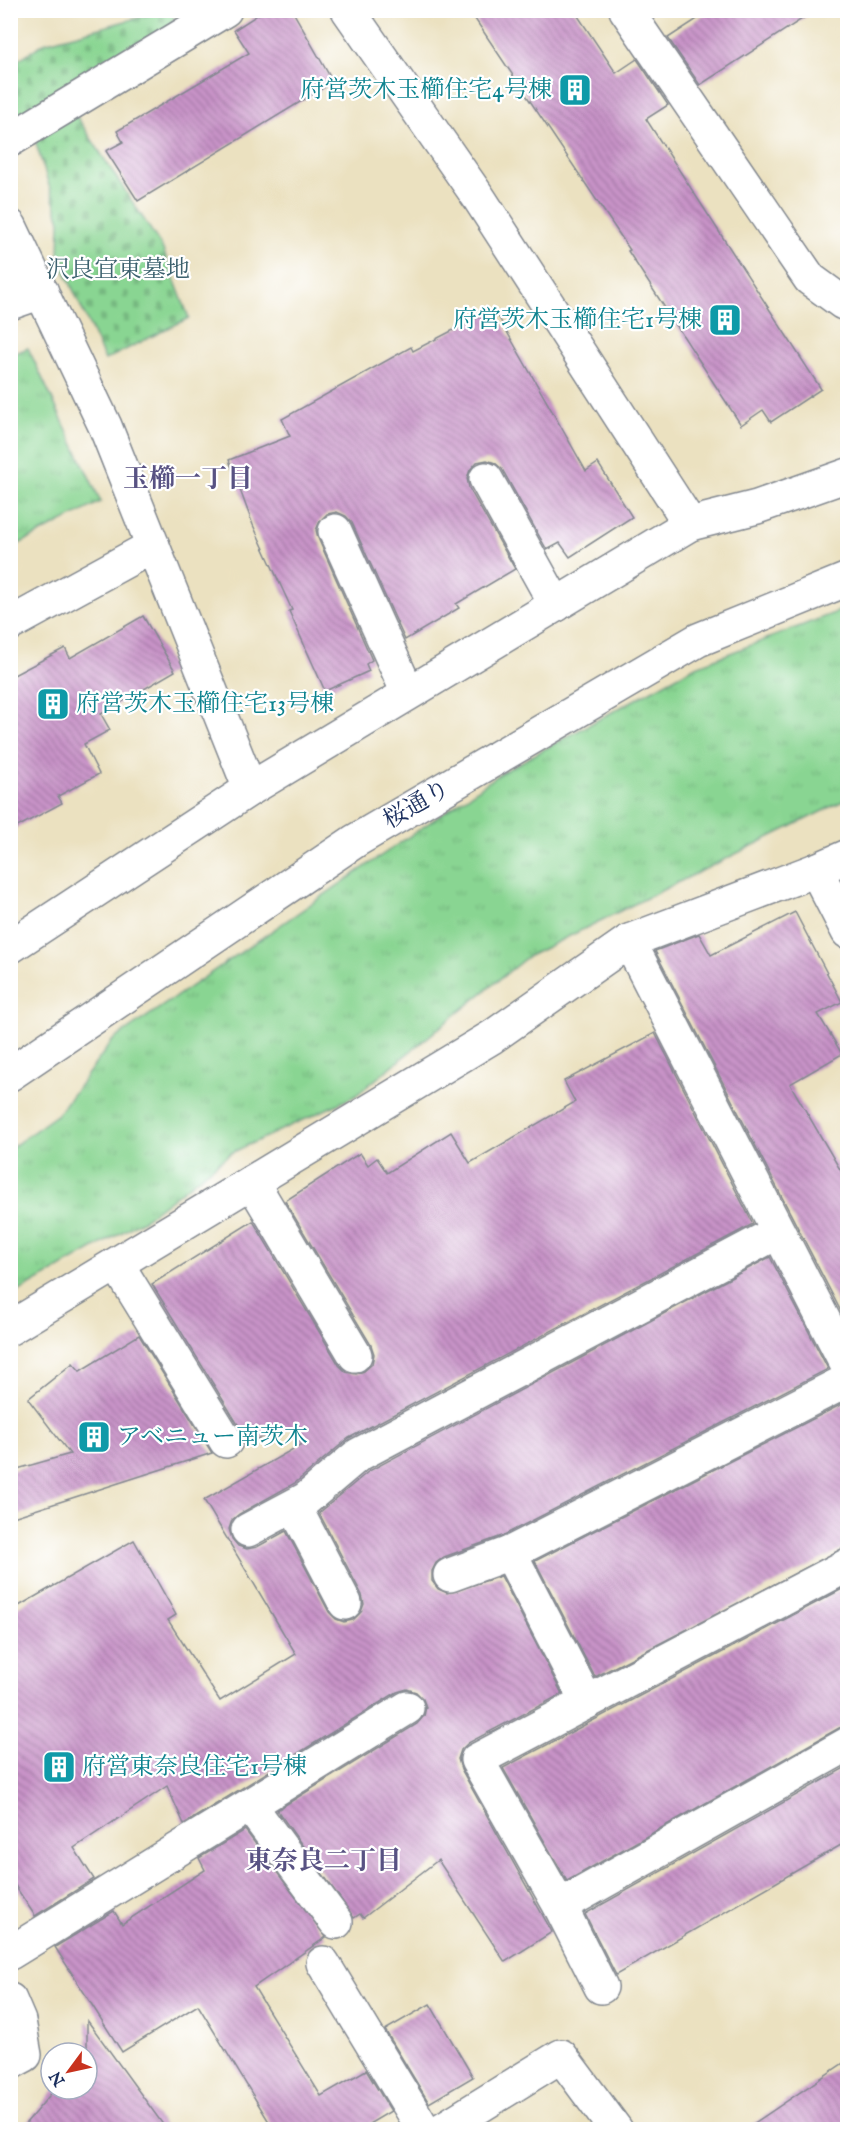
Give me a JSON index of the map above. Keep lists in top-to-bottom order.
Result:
{
  "streets": {
    "street": ["桜通り"]
  },
  "districts": ["玉櫛一丁目", "東奈良二丁目"],
  "parks": ["沢良宜東墓地"],
  "places": {
    "building": [
      "府営茨木玉櫛住宅4号棟",
      "府営茨木玉櫛住宅1号棟",
      "府営茨木玉櫛住宅13号棟",
      "アベニュー南茨木",
      "府営東奈良住宅1号棟"
    ]
  },
  "north": "bottom left"
}
